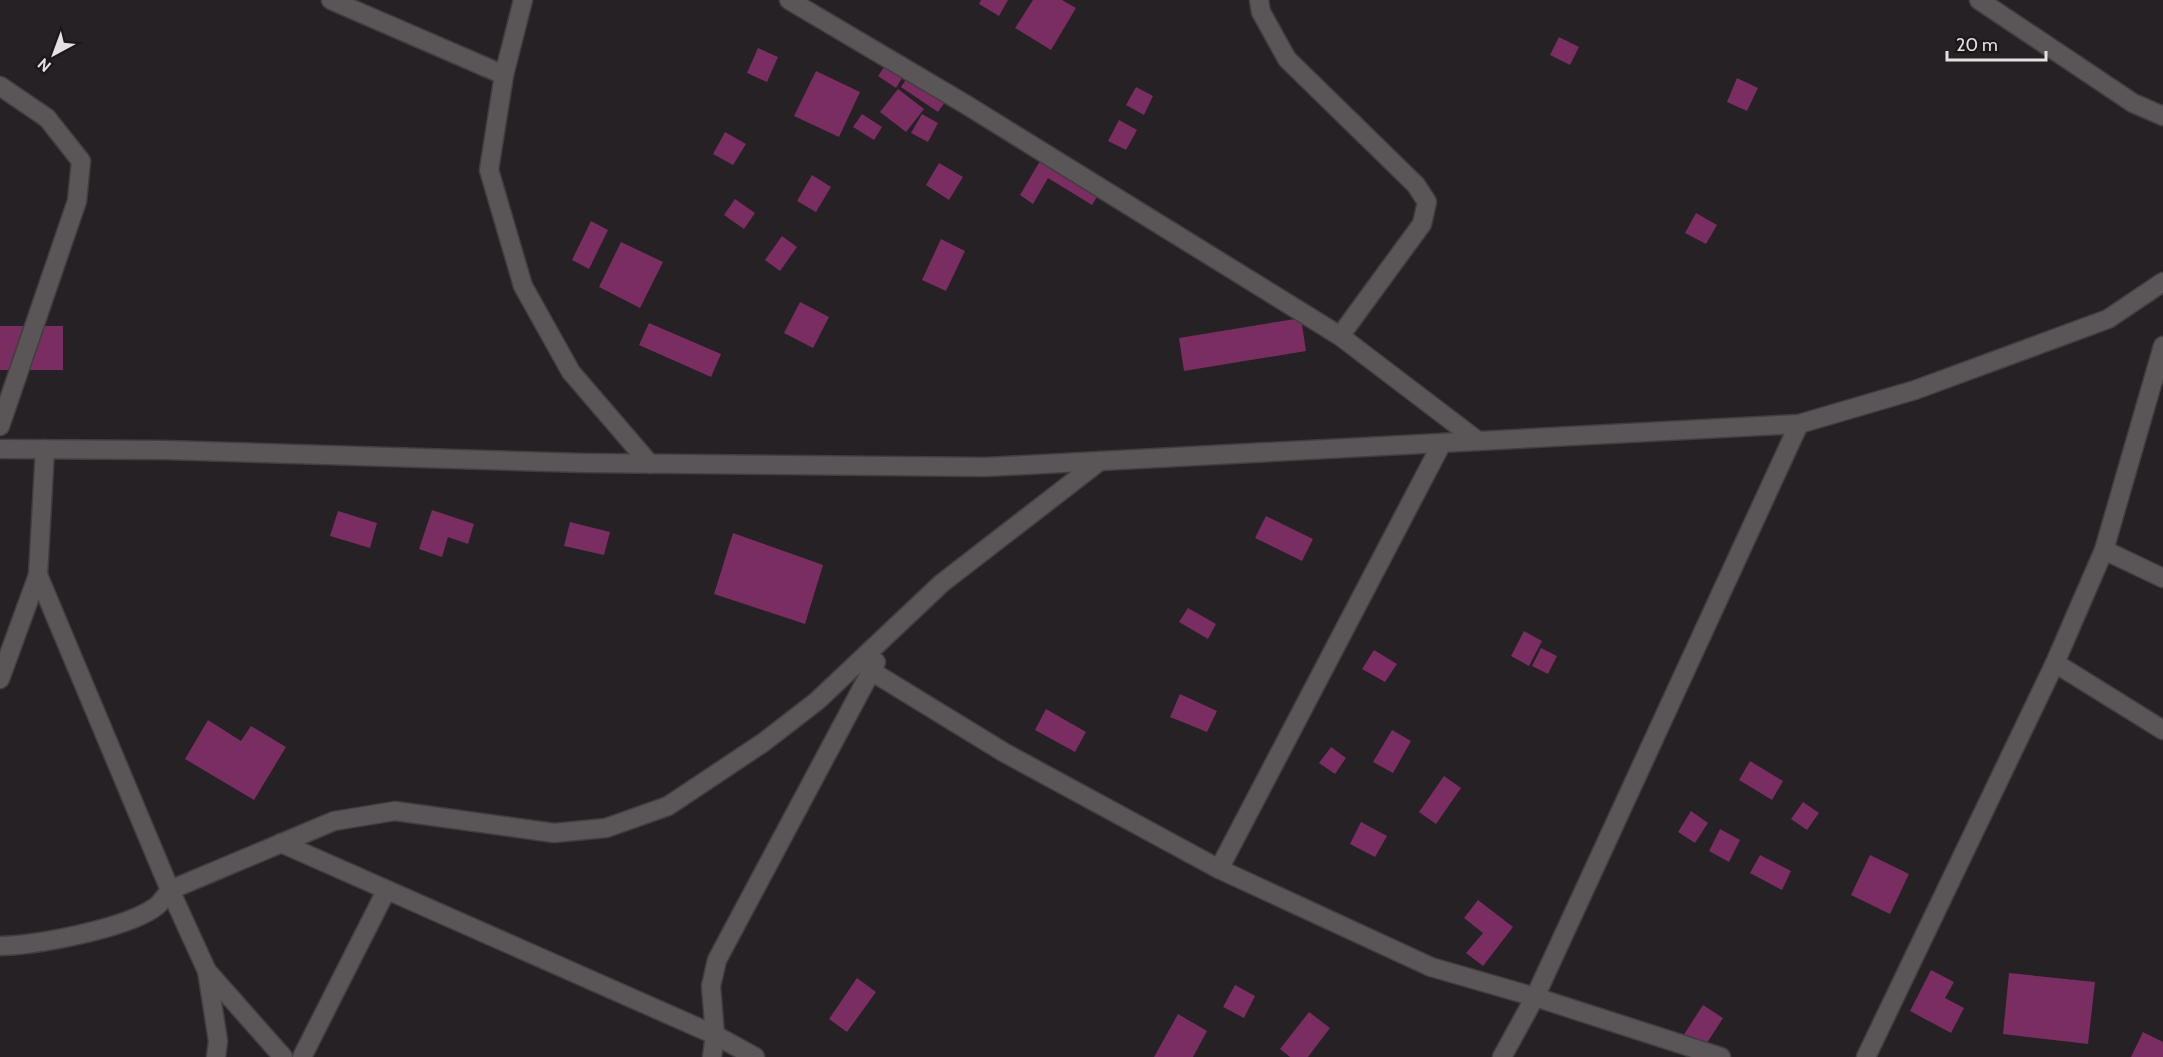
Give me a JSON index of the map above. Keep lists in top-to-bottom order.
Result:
{
  "scale_bar": "20 m",
  "north": "bottom left"
}
